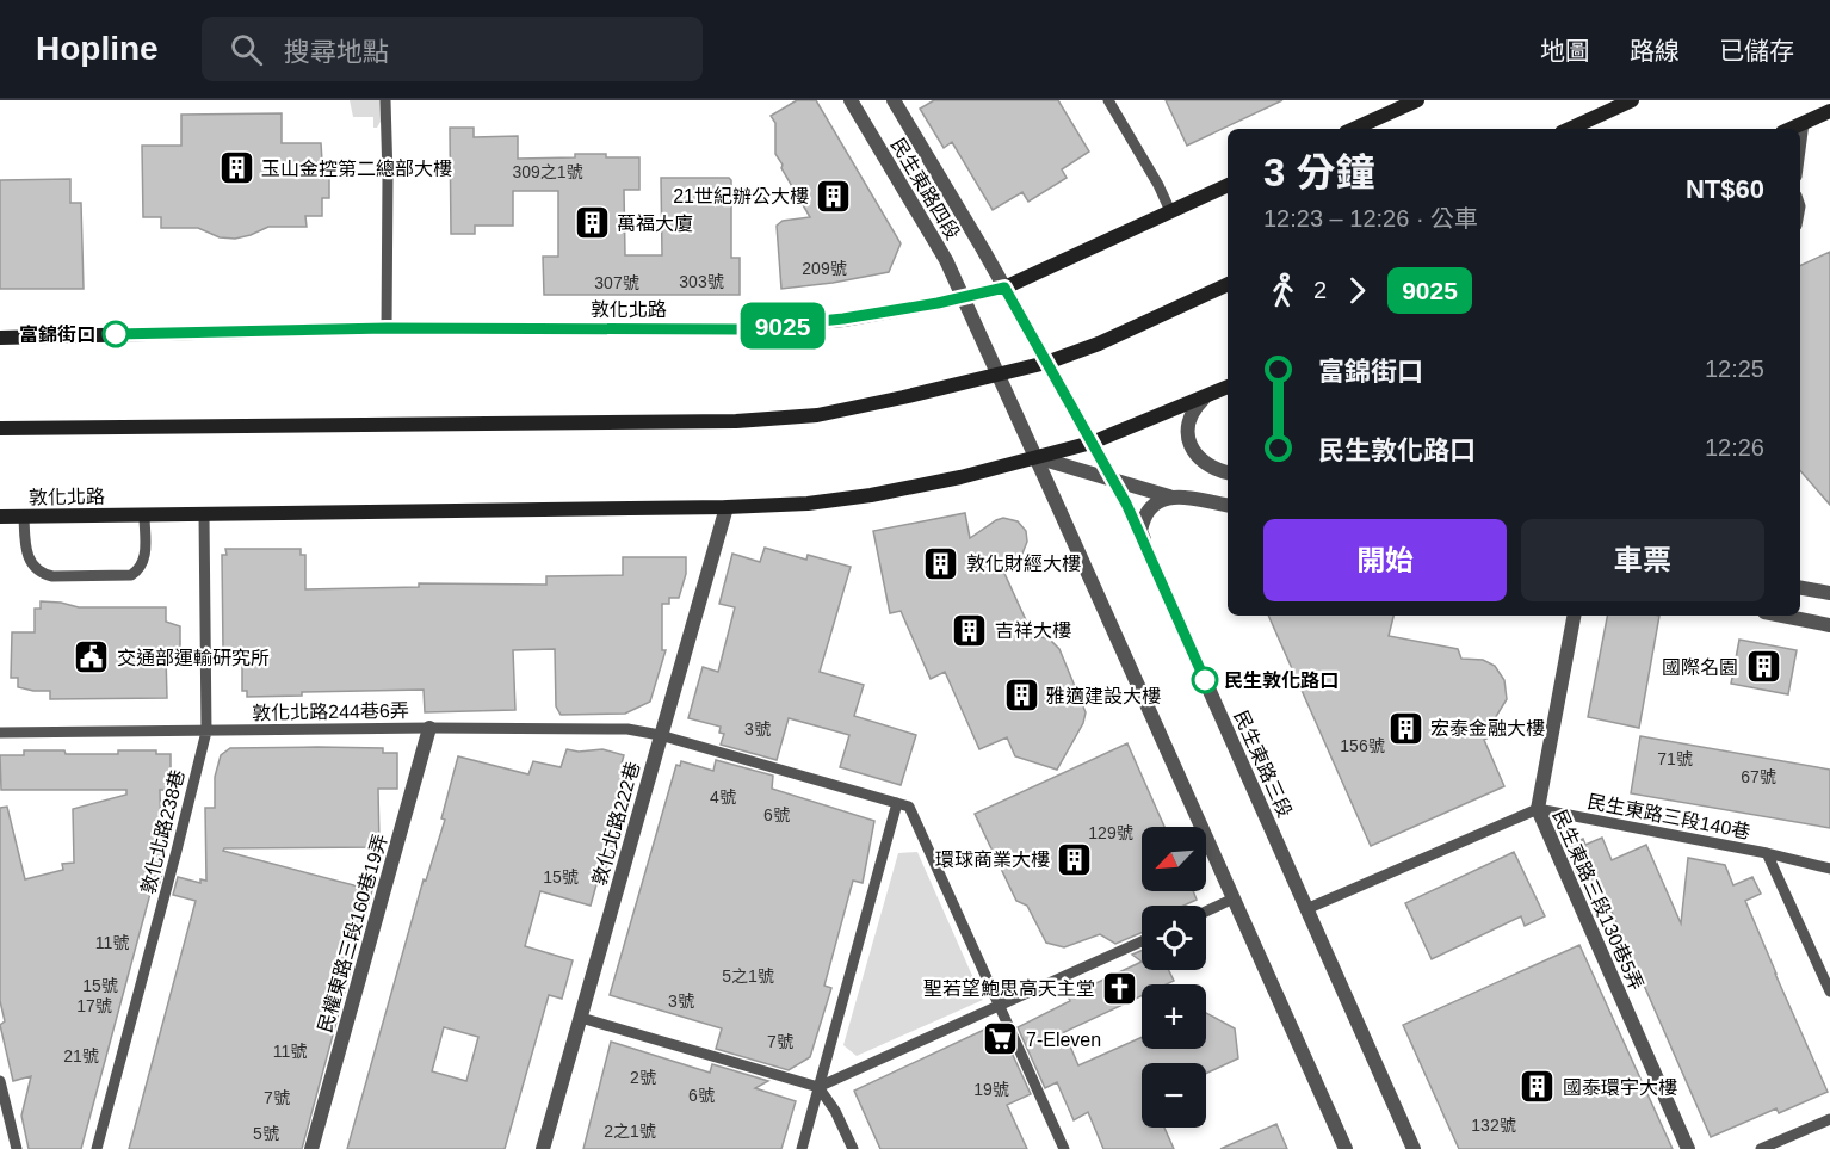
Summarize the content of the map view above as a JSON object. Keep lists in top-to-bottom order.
{
  "streets": {
    "main road": ["敦化北路"],
    "street": [
      "民生東路四段",
      "民生東路三段",
      "敦化北路222巷",
      "民生東路三段130巷5弄",
      "民權東路三段160巷19弄"
    ],
    "lane": ["敦化北路244巷6弄", "民生東路三段140巷", "敦化北路238巷"]
  },
  "crossings": [
    ["民生東路四段", "敦化北路"],
    ["民生東路四段", "民生東路三段"],
    ["敦化北路", "民生東路三段"],
    ["敦化北路", "敦化北路222巷"],
    ["敦化北路", "敦化北路238巷"],
    ["敦化北路244巷6弄", "敦化北路222巷"],
    ["敦化北路244巷6弄", "敦化北路238巷"],
    ["敦化北路244巷6弄", "民權東路三段160巷19弄"],
    ["民生東路三段140巷", "民生東路三段130巷5弄"]
  ],
  "places": {
    "building": [
      "玉山金控第二總部大樓",
      "21世紀辦公大樓",
      "萬福大廈",
      "敦化財經大樓",
      "吉祥大樓",
      "國際名園",
      "雅適建設大樓",
      "宏泰金融大樓",
      "環球商業大樓",
      "國泰環宇大樓"
    ],
    "other": ["富錦街口", "民生敦化路口"],
    "public building": ["交通部運輸研究所"],
    "church": ["聖若望鮑思高天主堂"],
    "supermarket": ["7-Eleven"]
  },
  "lines": ["bus line 9025"],
  "house_numbers": [
    "309之1號",
    "209號",
    "303號",
    "307號",
    "3號",
    "156號",
    "71號",
    "67號",
    "4號",
    "6號",
    "129號",
    "15號",
    "11號",
    "5之1號",
    "15號",
    "3號",
    "17號",
    "7號",
    "11號",
    "21號",
    "2號",
    "19號",
    "6號",
    "7號",
    "132號",
    "2之1號",
    "5號"
  ],
  "north": "bottom left",
  "page": {
    "header": "Hopline",
    "search": "搜尋地點",
    "nav": ["地圖", "路線", "已儲存"],
    "on_map": "9025",
    "heading": ["3 分鐘", "12:23 – 12:26 · 公車", "NT$60"],
    "legs": ["2", "9025"],
    "list": [
      {
        "name": "富錦街口",
        "value": "12:25"
      },
      {
        "name": "民生敦化路口",
        "value": "12:26"
      }
    ],
    "buttons": ["開始", "車票"],
    "map_buttons": ["+", "−"]
  }
}
